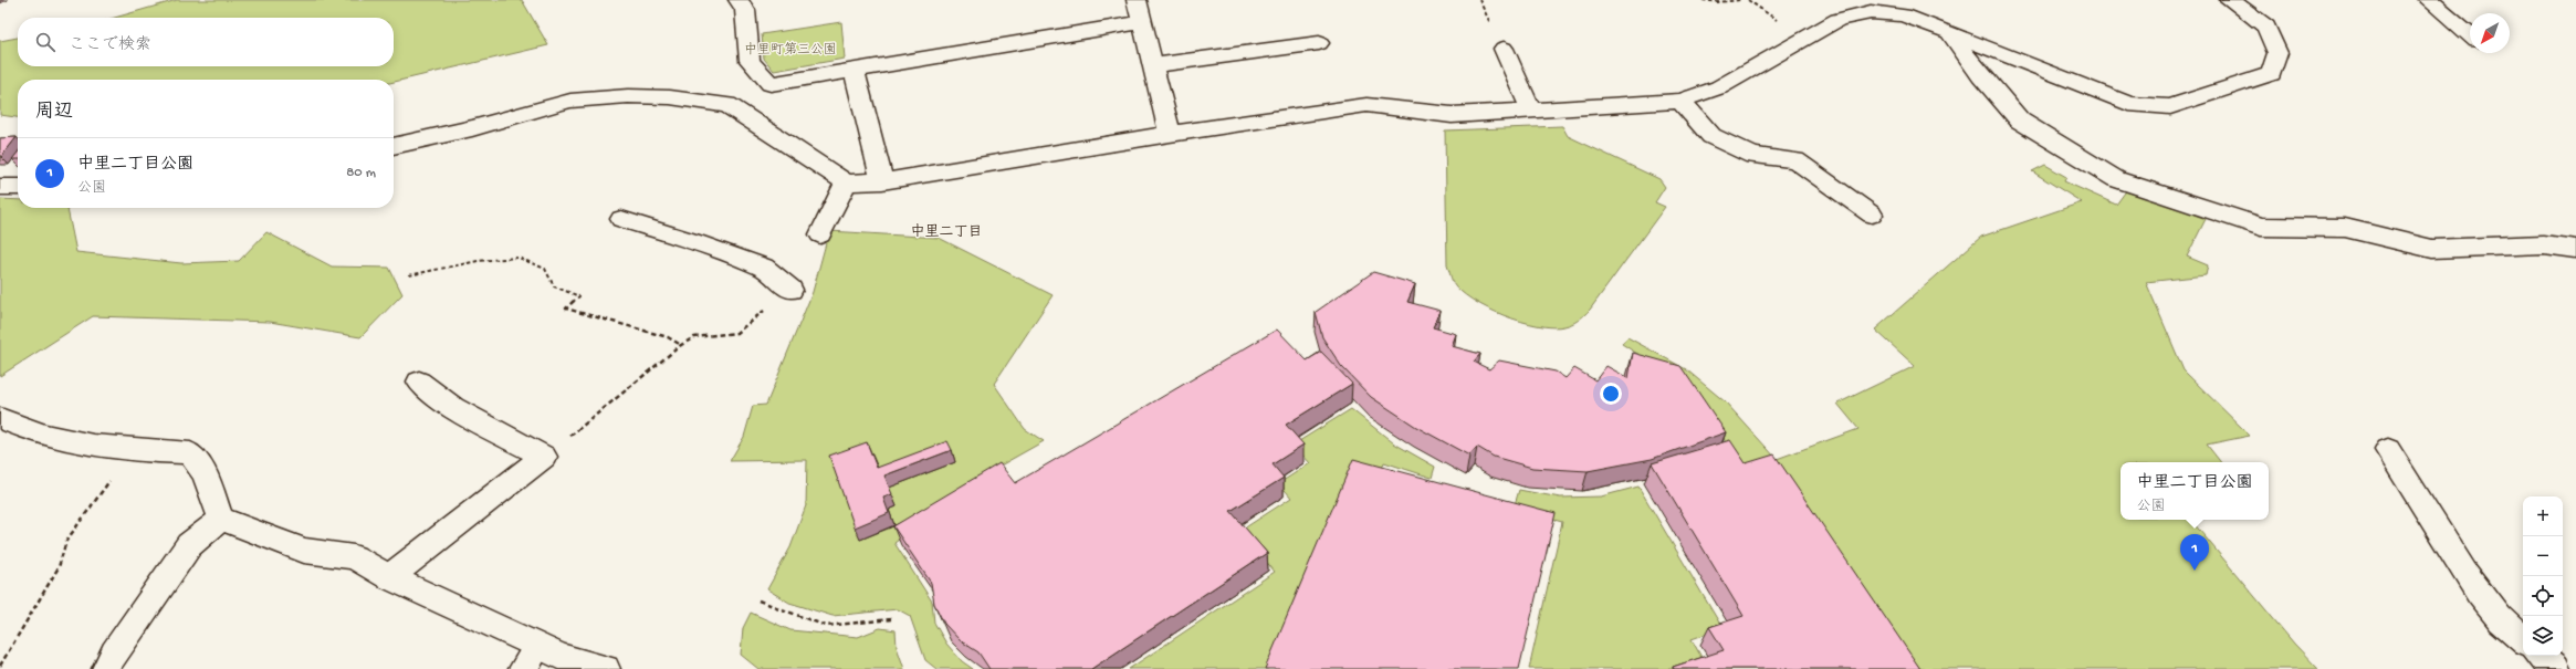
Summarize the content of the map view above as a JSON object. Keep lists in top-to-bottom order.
{
  "districts": ["中里二丁目"],
  "parks": ["中里町第三公園"],
  "north": "bottom left",
  "page": {
    "search": "ここで検索",
    "heading": "周辺",
    "list": [
      {
        "mark": "1",
        "name": "中里二丁目公園",
        "note": "公園",
        "value": "80 m"
      }
    ],
    "popup": ["中里二丁目公園", "公園"],
    "map_buttons": ["+", "−"],
    "pins": "1"
  }
}
